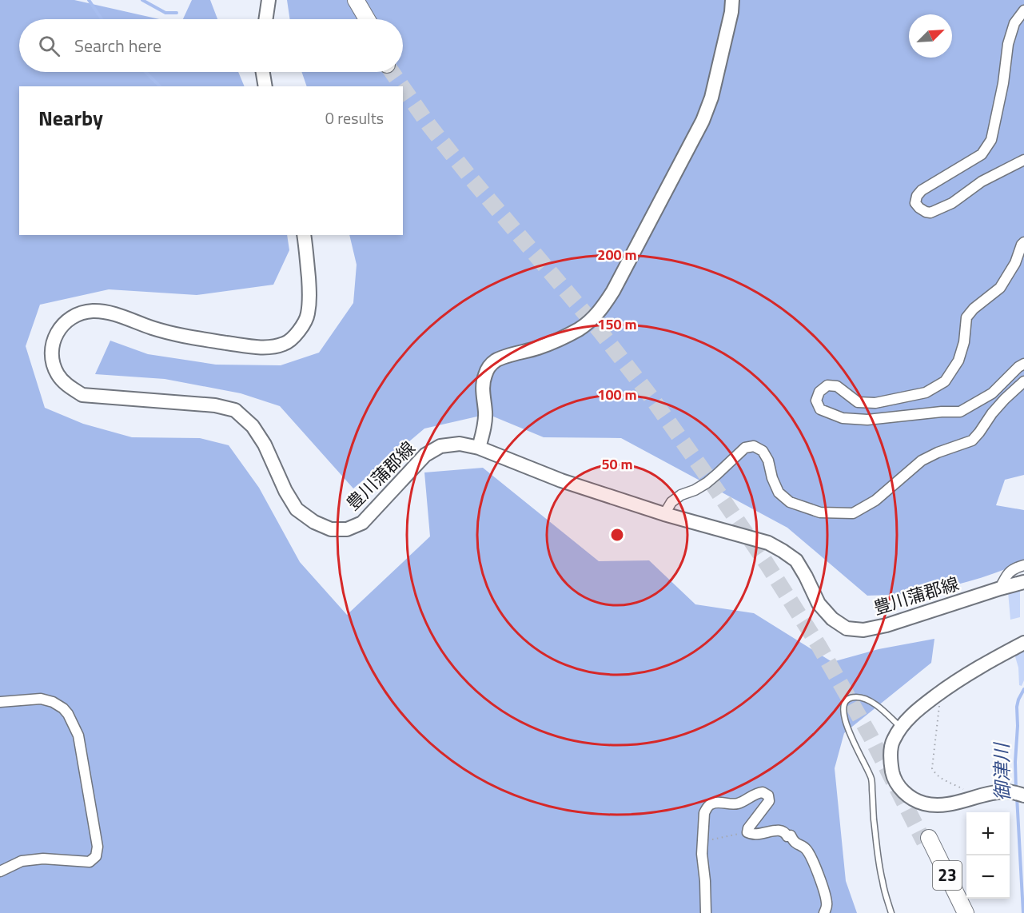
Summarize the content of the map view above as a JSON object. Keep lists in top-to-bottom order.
{
  "streets": {
    "highway": ["23"],
    "main road": ["豊川蒲郡線"]
  },
  "water": ["御津川"],
  "north": "top right",
  "page": {
    "search": "Search here",
    "heading": ["Nearby", "0 results"],
    "map_buttons": ["+", "−"]
  },
  "rings": [
    "200 m",
    "150 m",
    "100 m",
    "50 m"
  ]
}
